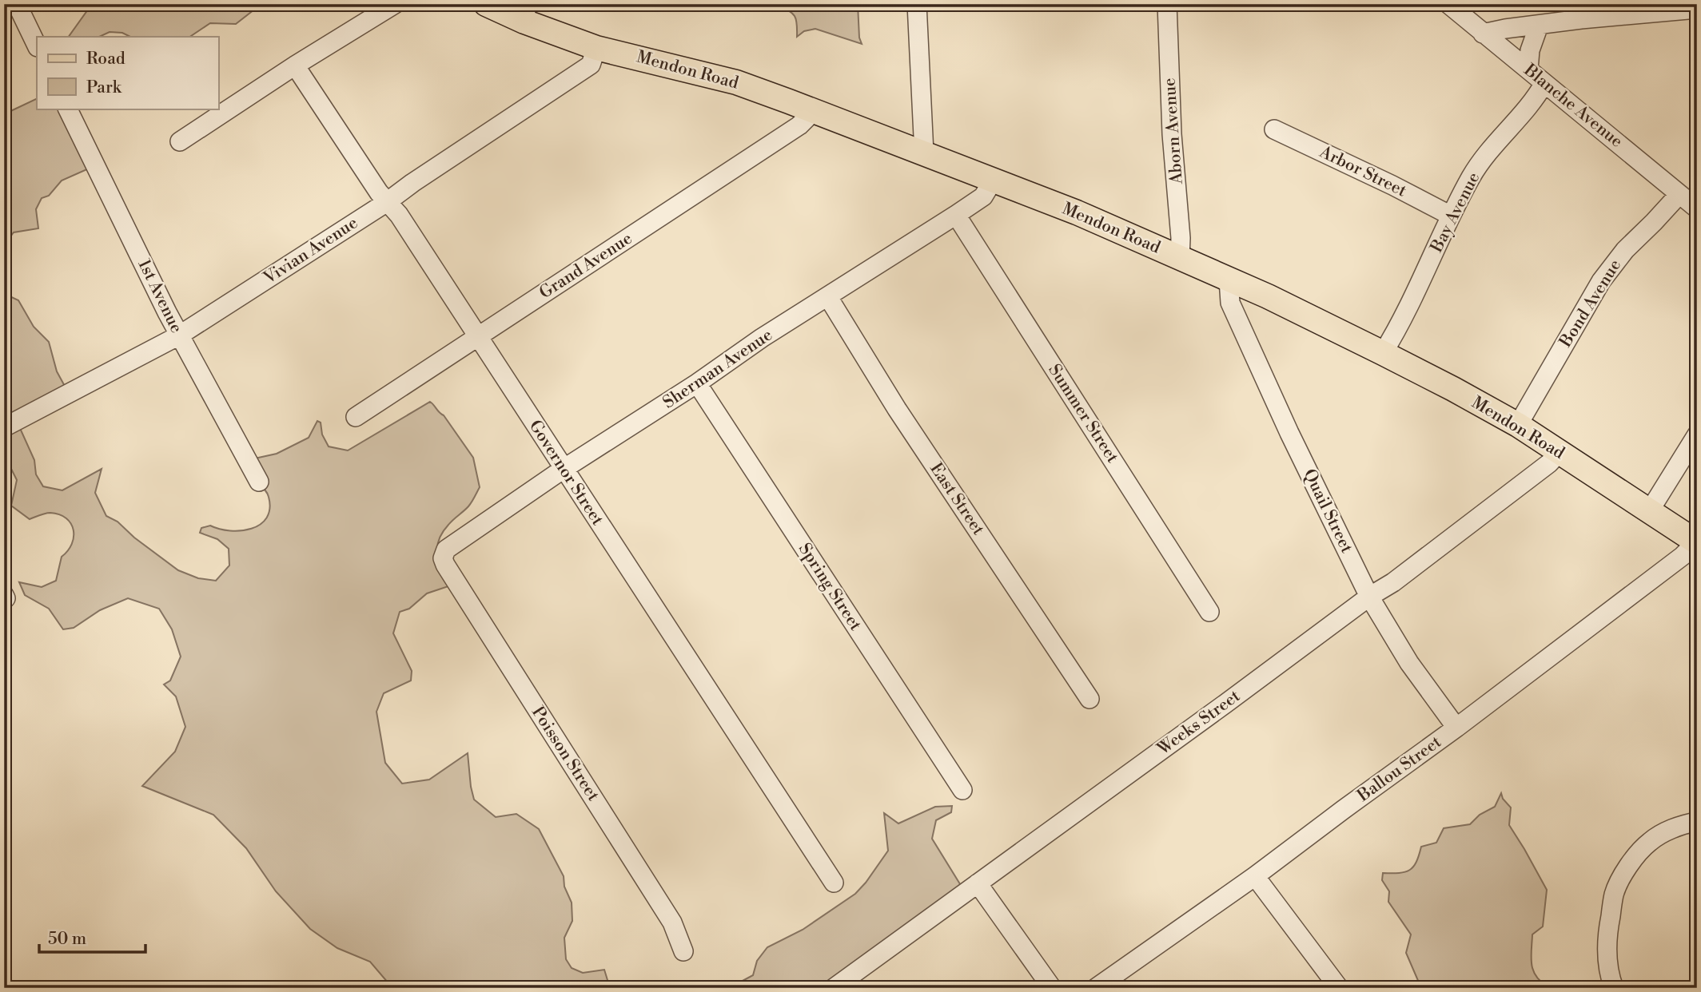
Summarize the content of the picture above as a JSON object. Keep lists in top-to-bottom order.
{
  "streets": {
    "main road": ["Mendon Road"],
    "street": [
      "Blanche Avenue",
      "Aborn Avenue",
      "Arbor Street",
      "Bay Avenue",
      "Vivian Avenue",
      "Grand Avenue",
      "1st Avenue",
      "Bond Avenue",
      "Sherman Avenue",
      "Summer Street",
      "Governor Street",
      "East Street",
      "Quail Street",
      "Spring Street",
      "Weeks Street",
      "Poisson Street",
      "Ballou Street"
    ]
  },
  "crossings": [
    ["Mendon Road", "Aborn Avenue"],
    ["Mendon Road", "Bay Avenue"],
    ["Mendon Road", "Vivian Avenue"],
    ["Mendon Road", "Grand Avenue"],
    ["Mendon Road", "Bond Avenue"],
    ["Mendon Road", "Sherman Avenue"],
    ["Mendon Road", "Quail Street"],
    ["Mendon Road", "Weeks Street"],
    ["Mendon Road", "Ballou Street"],
    ["Blanche Avenue", "Bay Avenue"],
    ["Blanche Avenue", "Bond Avenue"],
    ["Arbor Street", "Bay Avenue"],
    ["Vivian Avenue", "1st Avenue"],
    ["Vivian Avenue", "Governor Street"],
    ["Grand Avenue", "Governor Street"],
    ["Sherman Avenue", "Summer Street"],
    ["Sherman Avenue", "Governor Street"],
    ["Sherman Avenue", "East Street"],
    ["Sherman Avenue", "Spring Street"],
    ["Sherman Avenue", "Poisson Street"],
    ["Quail Street", "Weeks Street"],
    ["Quail Street", "Ballou Street"]
  ],
  "legend": ["Road", "Park"],
  "scale_bar": "50 m"
}
